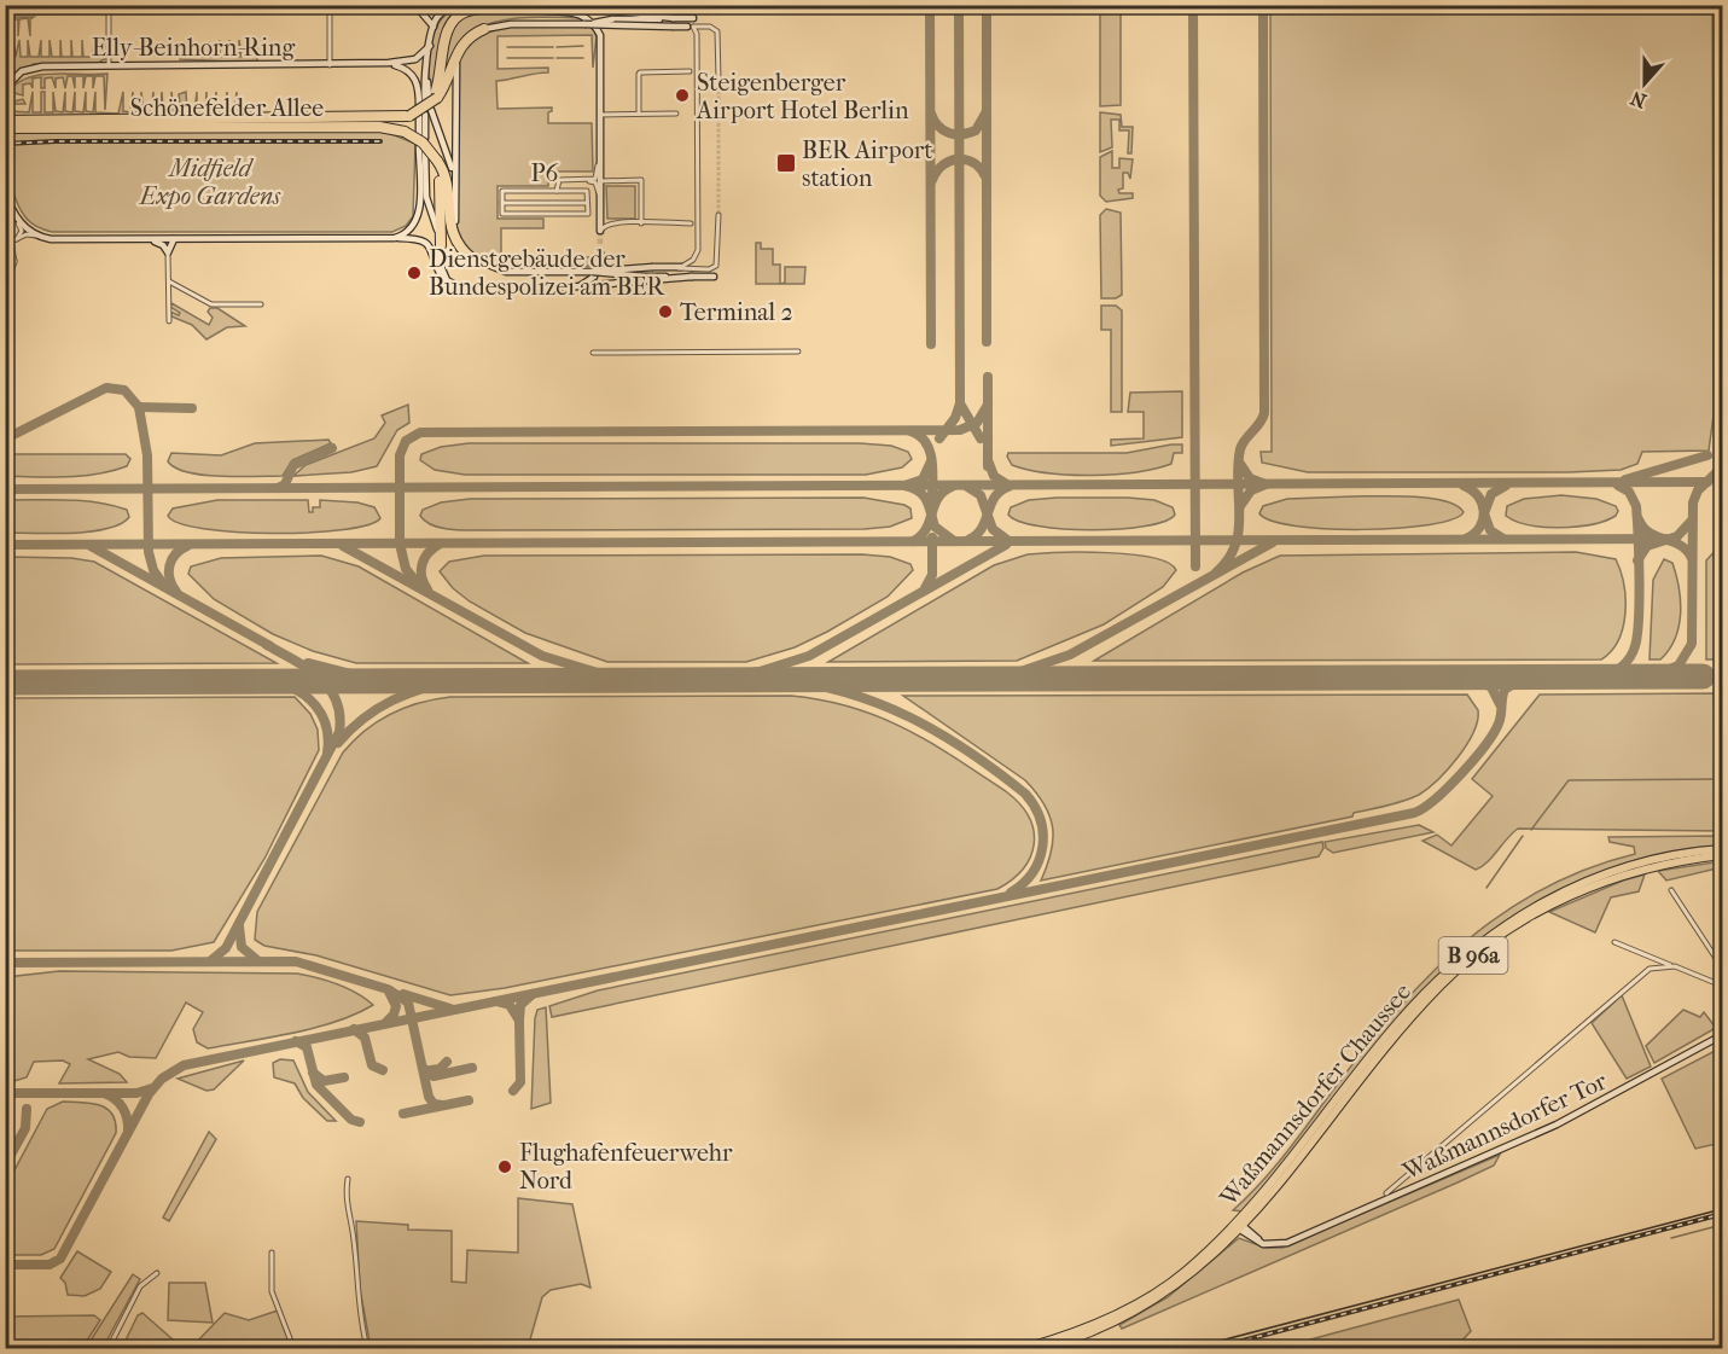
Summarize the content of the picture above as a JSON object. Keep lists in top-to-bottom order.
{
  "streets": {
    "highway": ["Schönefelder Allee"],
    "main road": ["B 96a", "Waßmannsdorfer Chaussee"],
    "street": ["Elly-Beinhorn-Ring", "P6", "Waßmannsdorfer Tor"]
  },
  "crossings": [
    ["Waßmannsdorfer Chaussee", "Waßmannsdorfer Tor"]
  ],
  "parks": ["Midfield Expo Gardens"],
  "places": {
    "other": [
      "Steigenberger Airport Hotel Berlin",
      "Dienstgebäude der Bundespolizei am BER",
      "Terminal 2",
      "Flughafenfeuerwehr Nord"
    ],
    "transit": ["BER Airport station"]
  },
  "north": "bottom"
}
